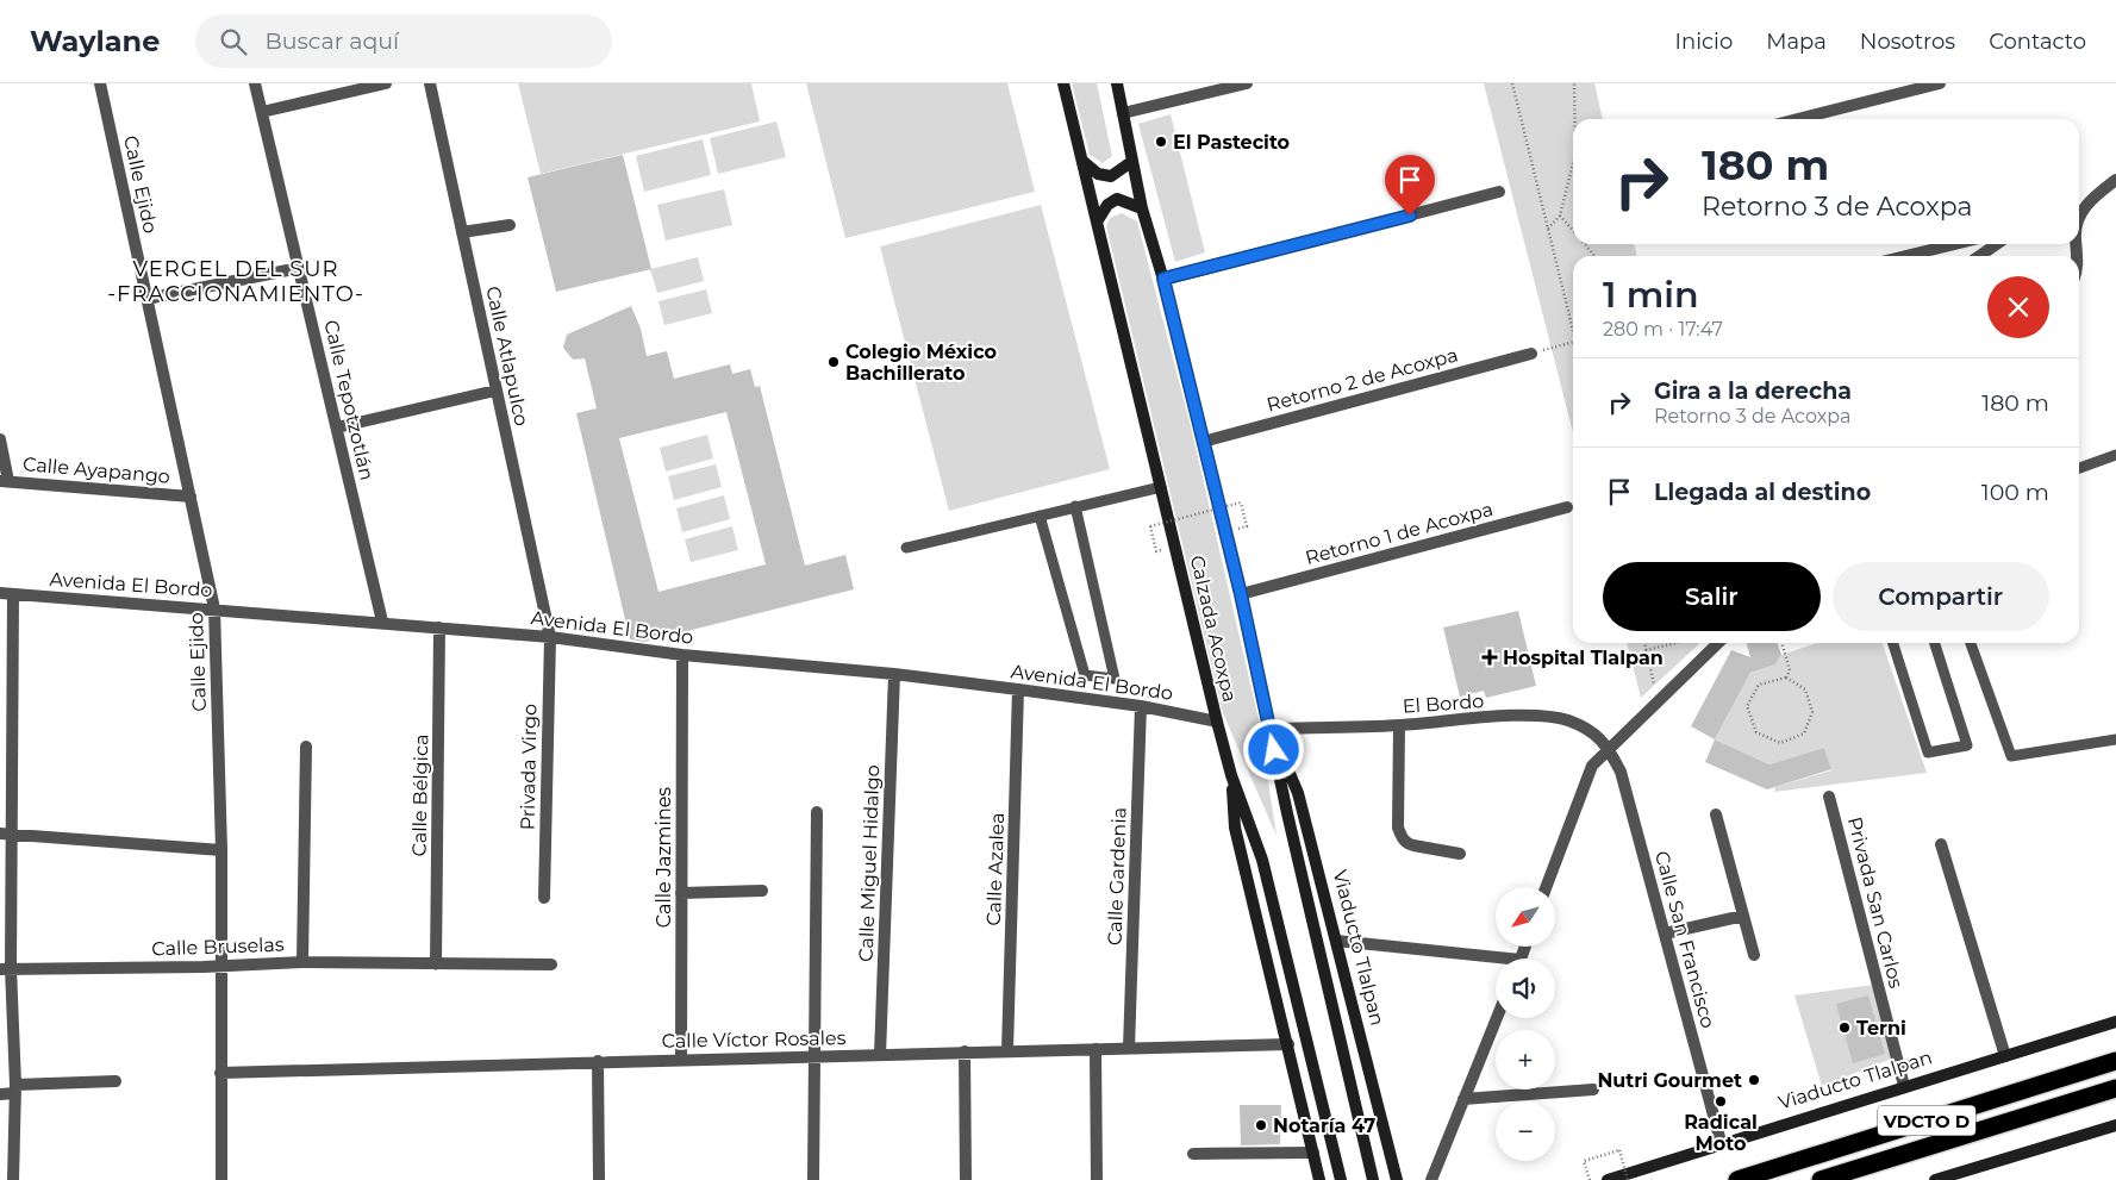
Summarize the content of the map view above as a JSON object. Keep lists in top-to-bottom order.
{
  "streets": {
    "highway": ["VDCTO D"],
    "main road": ["Calzada Acoxpa", "Viaducto Tlalpan"],
    "street": [
      "Calle Ejido",
      "Calle Atlapulco",
      "Retorno 2 de Acoxpa",
      "Calle Tepotzotlán",
      "Calle Ayapango",
      "Retorno 1 de Acoxpa",
      "Avenida El Bordo",
      "El Bordo",
      "Privada Virgo",
      "Calle Bélgica",
      "Calle Jazmines",
      "Calle Miguel Hidalgo",
      "Calle Azalea",
      "Calle Gardenia",
      "Privada San Carlos",
      "Calle San Francisco",
      "Calle Bruselas",
      "Calle Víctor Rosales"
    ]
  },
  "crossings": [
    ["Calle Ejido", "Calle Ayapango"],
    ["Calle Ejido", "Avenida El Bordo"],
    ["Calle Ejido", "Calle Bruselas"],
    ["Calle Ejido", "Calle Víctor Rosales"],
    ["Calle Atlapulco", "Avenida El Bordo"],
    ["Calle Atlapulco", "Privada Virgo"],
    ["Retorno 2 de Acoxpa", "Calzada Acoxpa"],
    ["Calle Tepotzotlán", "Avenida El Bordo"],
    ["Retorno 1 de Acoxpa", "Calzada Acoxpa"],
    ["Avenida El Bordo", "Calzada Acoxpa"],
    ["Avenida El Bordo", "Privada Virgo"],
    ["Avenida El Bordo", "Calle Bélgica"],
    ["Avenida El Bordo", "Calle Jazmines"],
    ["Avenida El Bordo", "Calle Miguel Hidalgo"],
    ["Avenida El Bordo", "Calle Azalea"],
    ["Avenida El Bordo", "Calle Gardenia"],
    ["Calzada Acoxpa", "El Bordo"],
    ["Calzada Acoxpa", "Viaducto Tlalpan"],
    ["El Bordo", "Calle San Francisco"],
    ["El Bordo", "Viaducto Tlalpan"],
    ["Calle Bélgica", "Calle Bruselas"],
    ["Calle Jazmines", "Calle Víctor Rosales"],
    ["Calle Miguel Hidalgo", "Calle Víctor Rosales"],
    ["Calle Azalea", "Calle Víctor Rosales"],
    ["Calle Gardenia", "Calle Víctor Rosales"],
    ["Privada San Carlos", "Viaducto Tlalpan"],
    ["Calle San Francisco", "Viaducto Tlalpan"]
  ],
  "districts": ["VERGEL DEL SUR -FRACCIONAMIENTO-"],
  "places": {
    "other": [
      "El Pastecito",
      "Colegio México Bachillerato",
      "Terni",
      "Nutri Gourmet",
      "Radical Moto",
      "Notaría 47"
    ],
    "health": ["Hospital Tlalpan"]
  },
  "north": "bottom left",
  "page": {
    "header": "Waylane",
    "search": "Buscar aquí",
    "nav": [
      "Inicio",
      "Mapa",
      "Nosotros",
      "Contacto"
    ],
    "turn": ["180 m", "Retorno 3 de Acoxpa"],
    "heading": ["1 min", "280 m · 17:47"],
    "list": [
      {
        "name": "Gira a la derecha",
        "note": "Retorno 3 de Acoxpa",
        "value": "180 m"
      },
      {
        "name": "Llegada al destino",
        "value": "100 m"
      }
    ],
    "buttons": ["Salir", "Compartir"],
    "map_buttons": ["+", "−"]
  }
}
